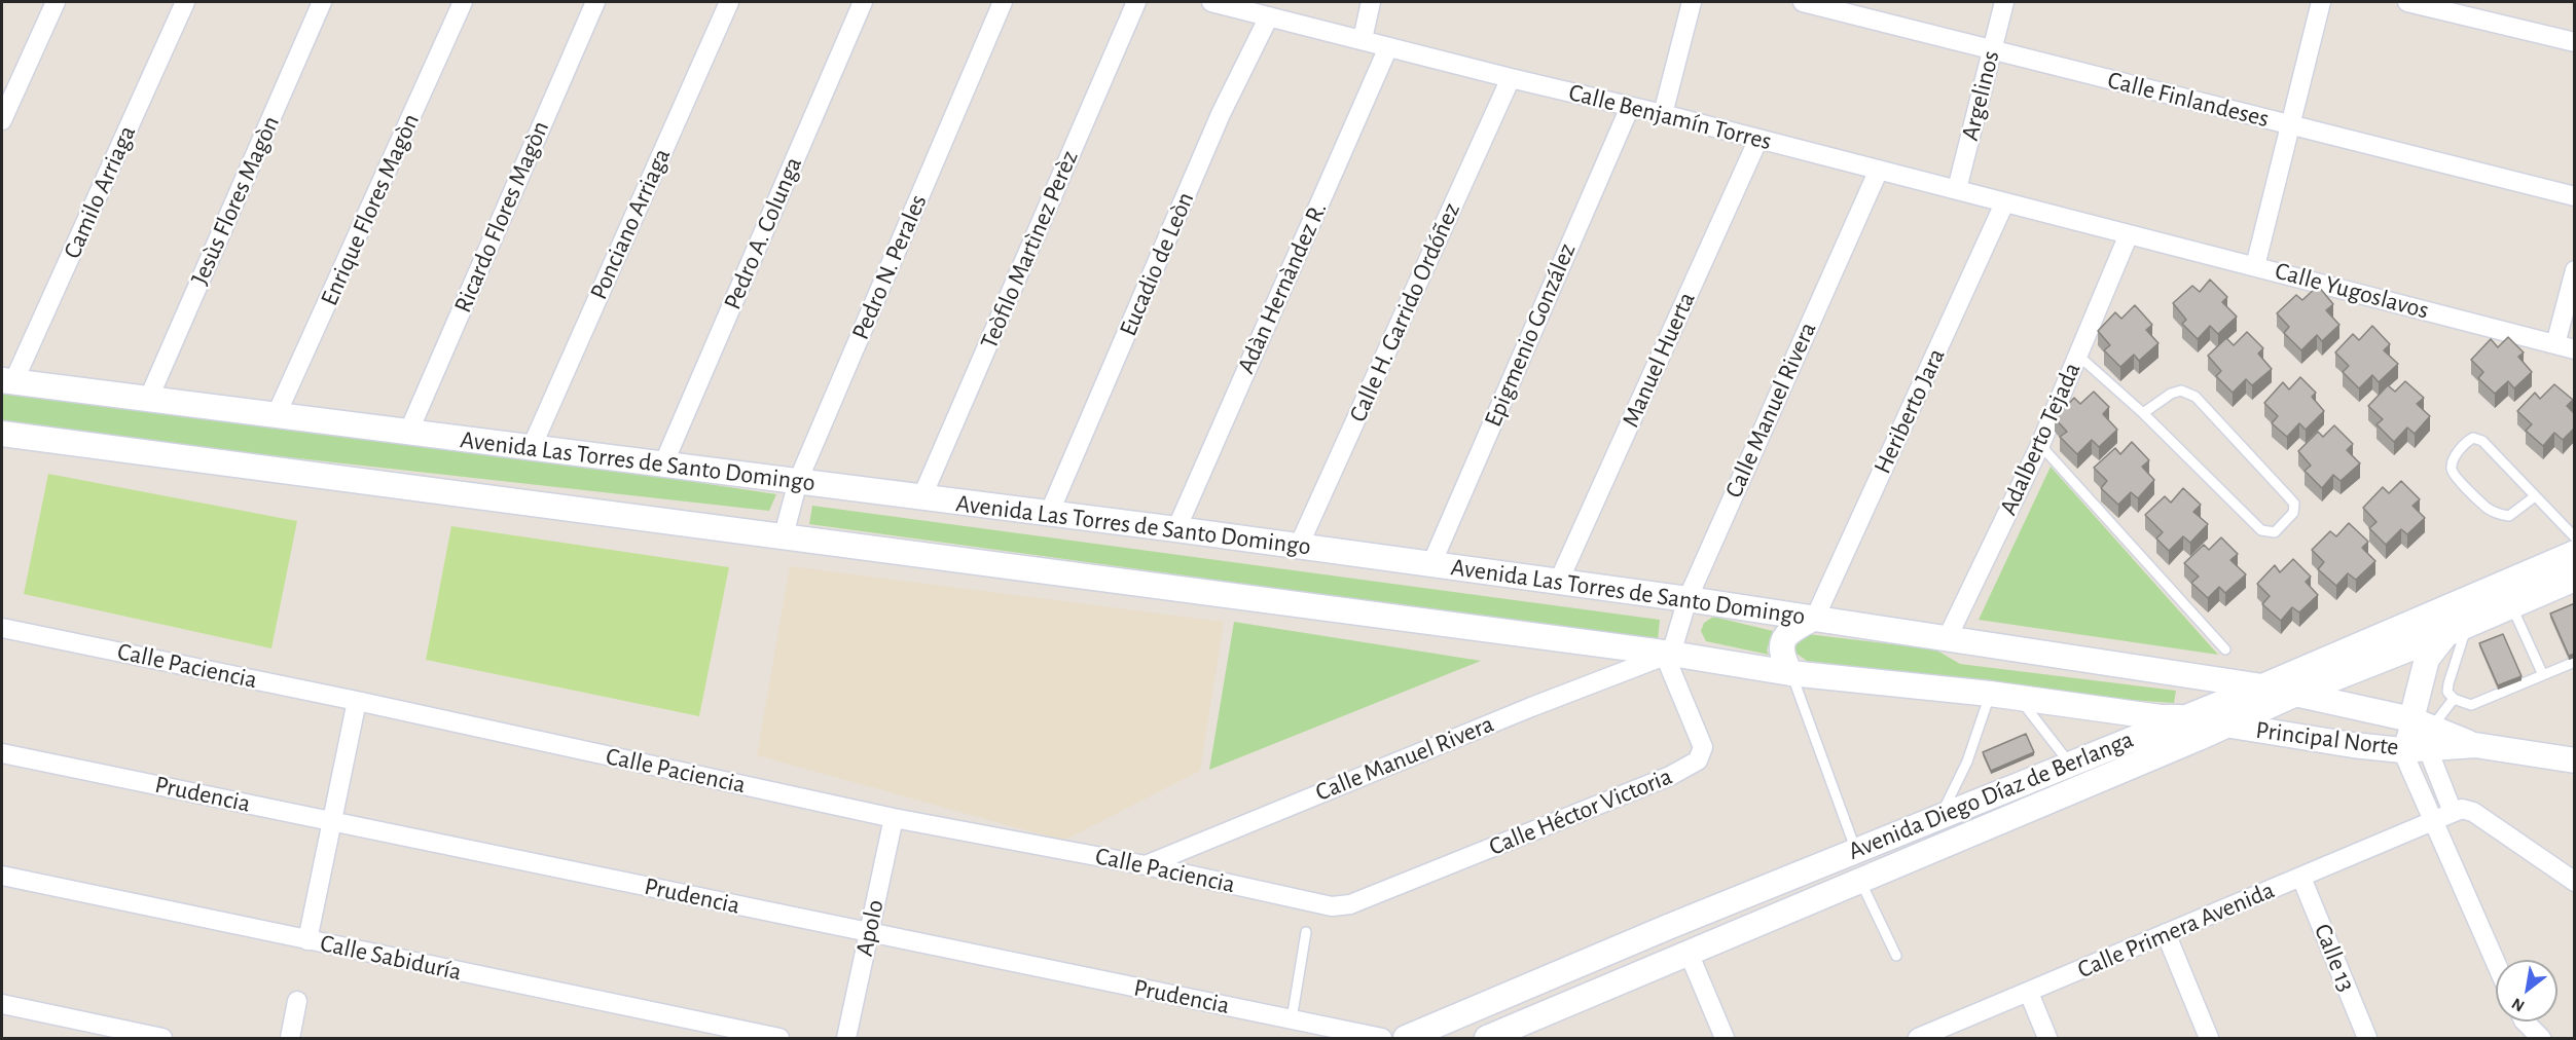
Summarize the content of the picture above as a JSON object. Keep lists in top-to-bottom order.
{
  "streets": {
    "street": [
      "Argelinos",
      "Calle Finlandeses",
      "Calle Benjamín Torres",
      "Camilo Arriaga",
      "Jesùs Flores Magòn",
      "Enrique Flores Magòn",
      "Ricardo Flores Magòn",
      "Ponciano Arriaga",
      "Pedro A. Colunga",
      "Teòfilo Martìnez Perèz",
      "Eucadio de Leòn",
      "Pedro N. Perales",
      "Adàn Hernàndez R.",
      "Calle Yugoslavos",
      "Calle H. Garrido Ordóñez",
      "Epigmenio González",
      "Manuel Huerta",
      "Calle Manuel Rivera",
      "Heriberto Jara",
      "Adalberto Tejada",
      "Avenida Las Torres de Santo Domingo",
      "Calle Paciencia",
      "Principal Norte",
      "Prudencia",
      "Avenida Diego Díaz de Berlanga",
      "Calle Héctor Victoria",
      "Apolo",
      "Calle Primera Avenida",
      "Calle Sabiduría",
      "Calle 13"
    ]
  },
  "crossings": [
    ["Argelinos", "Calle Finlandeses"],
    ["Argelinos", "Calle Benjamín Torres"],
    ["Calle Benjamín Torres", "Eucadio de Leòn"],
    ["Calle Benjamín Torres", "Adàn Hernàndez R."],
    ["Calle Benjamín Torres", "Calle Yugoslavos"],
    ["Calle Benjamín Torres", "Calle H. Garrido Ordóñez"],
    ["Calle Benjamín Torres", "Epigmenio González"],
    ["Calle Benjamín Torres", "Manuel Huerta"],
    ["Calle Benjamín Torres", "Calle Manuel Rivera"],
    ["Calle Benjamín Torres", "Heriberto Jara"],
    ["Calle Benjamín Torres", "Adalberto Tejada"],
    ["Camilo Arriaga", "Avenida Las Torres de Santo Domingo"],
    ["Jesùs Flores Magòn", "Avenida Las Torres de Santo Domingo"],
    ["Enrique Flores Magòn", "Avenida Las Torres de Santo Domingo"],
    ["Ricardo Flores Magòn", "Avenida Las Torres de Santo Domingo"],
    ["Ponciano Arriaga", "Avenida Las Torres de Santo Domingo"],
    ["Pedro A. Colunga", "Avenida Las Torres de Santo Domingo"],
    ["Teòfilo Martìnez Perèz", "Avenida Las Torres de Santo Domingo"],
    ["Eucadio de Leòn", "Avenida Las Torres de Santo Domingo"],
    ["Pedro N. Perales", "Avenida Las Torres de Santo Domingo"],
    ["Adàn Hernàndez R.", "Avenida Las Torres de Santo Domingo"],
    ["Calle Yugoslavos", "Adalberto Tejada"],
    ["Calle H. Garrido Ordóñez", "Avenida Las Torres de Santo Domingo"],
    ["Epigmenio González", "Avenida Las Torres de Santo Domingo"],
    ["Manuel Huerta", "Avenida Las Torres de Santo Domingo"],
    ["Calle Manuel Rivera", "Avenida Las Torres de Santo Domingo"],
    ["Calle Manuel Rivera", "Calle Paciencia"],
    ["Calle Manuel Rivera", "Calle Héctor Victoria"],
    ["Heriberto Jara", "Avenida Las Torres de Santo Domingo"],
    ["Adalberto Tejada", "Avenida Las Torres de Santo Domingo"],
    ["Avenida Las Torres de Santo Domingo", "Principal Norte"],
    ["Avenida Las Torres de Santo Domingo", "Avenida Diego Díaz de Berlanga"],
    ["Calle Paciencia", "Calle Héctor Victoria"],
    ["Calle Paciencia", "Apolo"],
    ["Principal Norte", "Avenida Diego Díaz de Berlanga"],
    ["Prudencia", "Apolo"],
    ["Calle Primera Avenida", "Calle 13"]
  ],
  "north": "bottom left"
}
